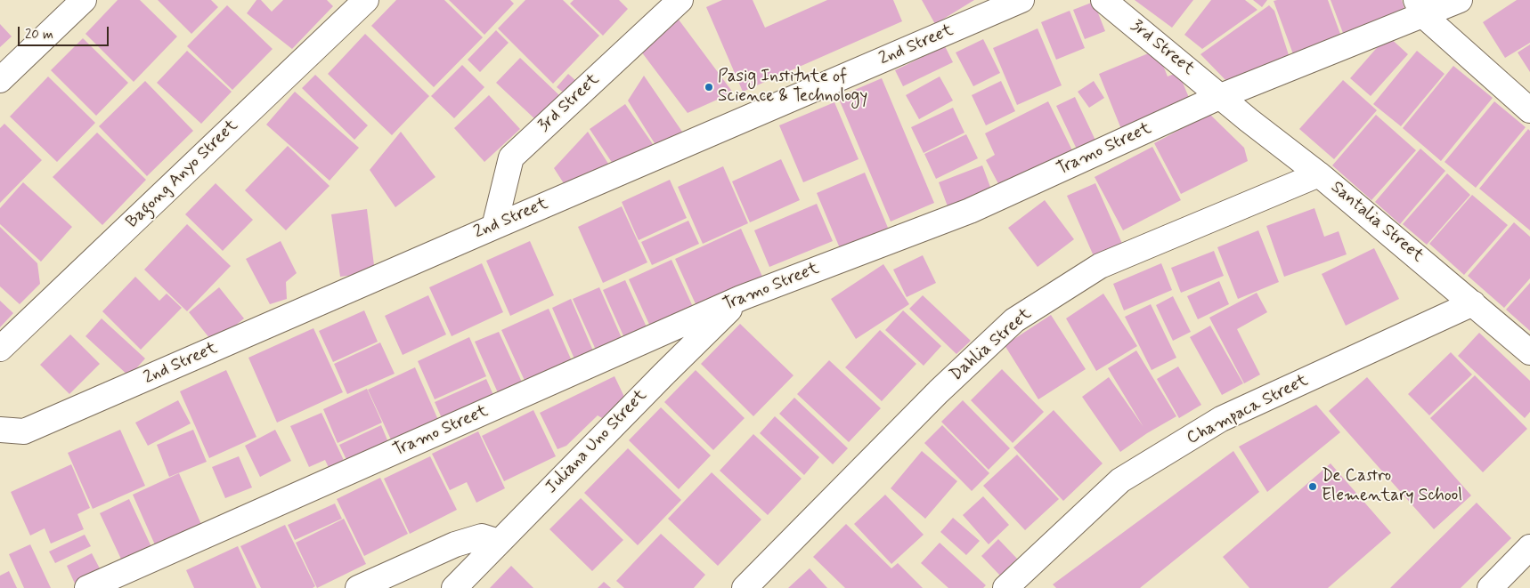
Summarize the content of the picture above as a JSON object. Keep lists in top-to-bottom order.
{
  "streets": {
    "street": [
      "2nd Street",
      "3rd Street",
      "Tramo Street",
      "Bagong Anyo Street",
      "Santalia Street",
      "Dahlia Street",
      "Champaca Street",
      "Juliana Uno Street"
    ]
  },
  "crossings": [
    ["2nd Street", "3rd Street"],
    ["3rd Street", "Tramo Street"],
    ["3rd Street", "Santalia Street"],
    ["Tramo Street", "Santalia Street"],
    ["Tramo Street", "Juliana Uno Street"],
    ["Santalia Street", "Dahlia Street"],
    ["Santalia Street", "Champaca Street"]
  ],
  "places": ["Pasig Institute of Science & Technology", "De Castro Elementary School"],
  "scale_bar": "20 m"
}
